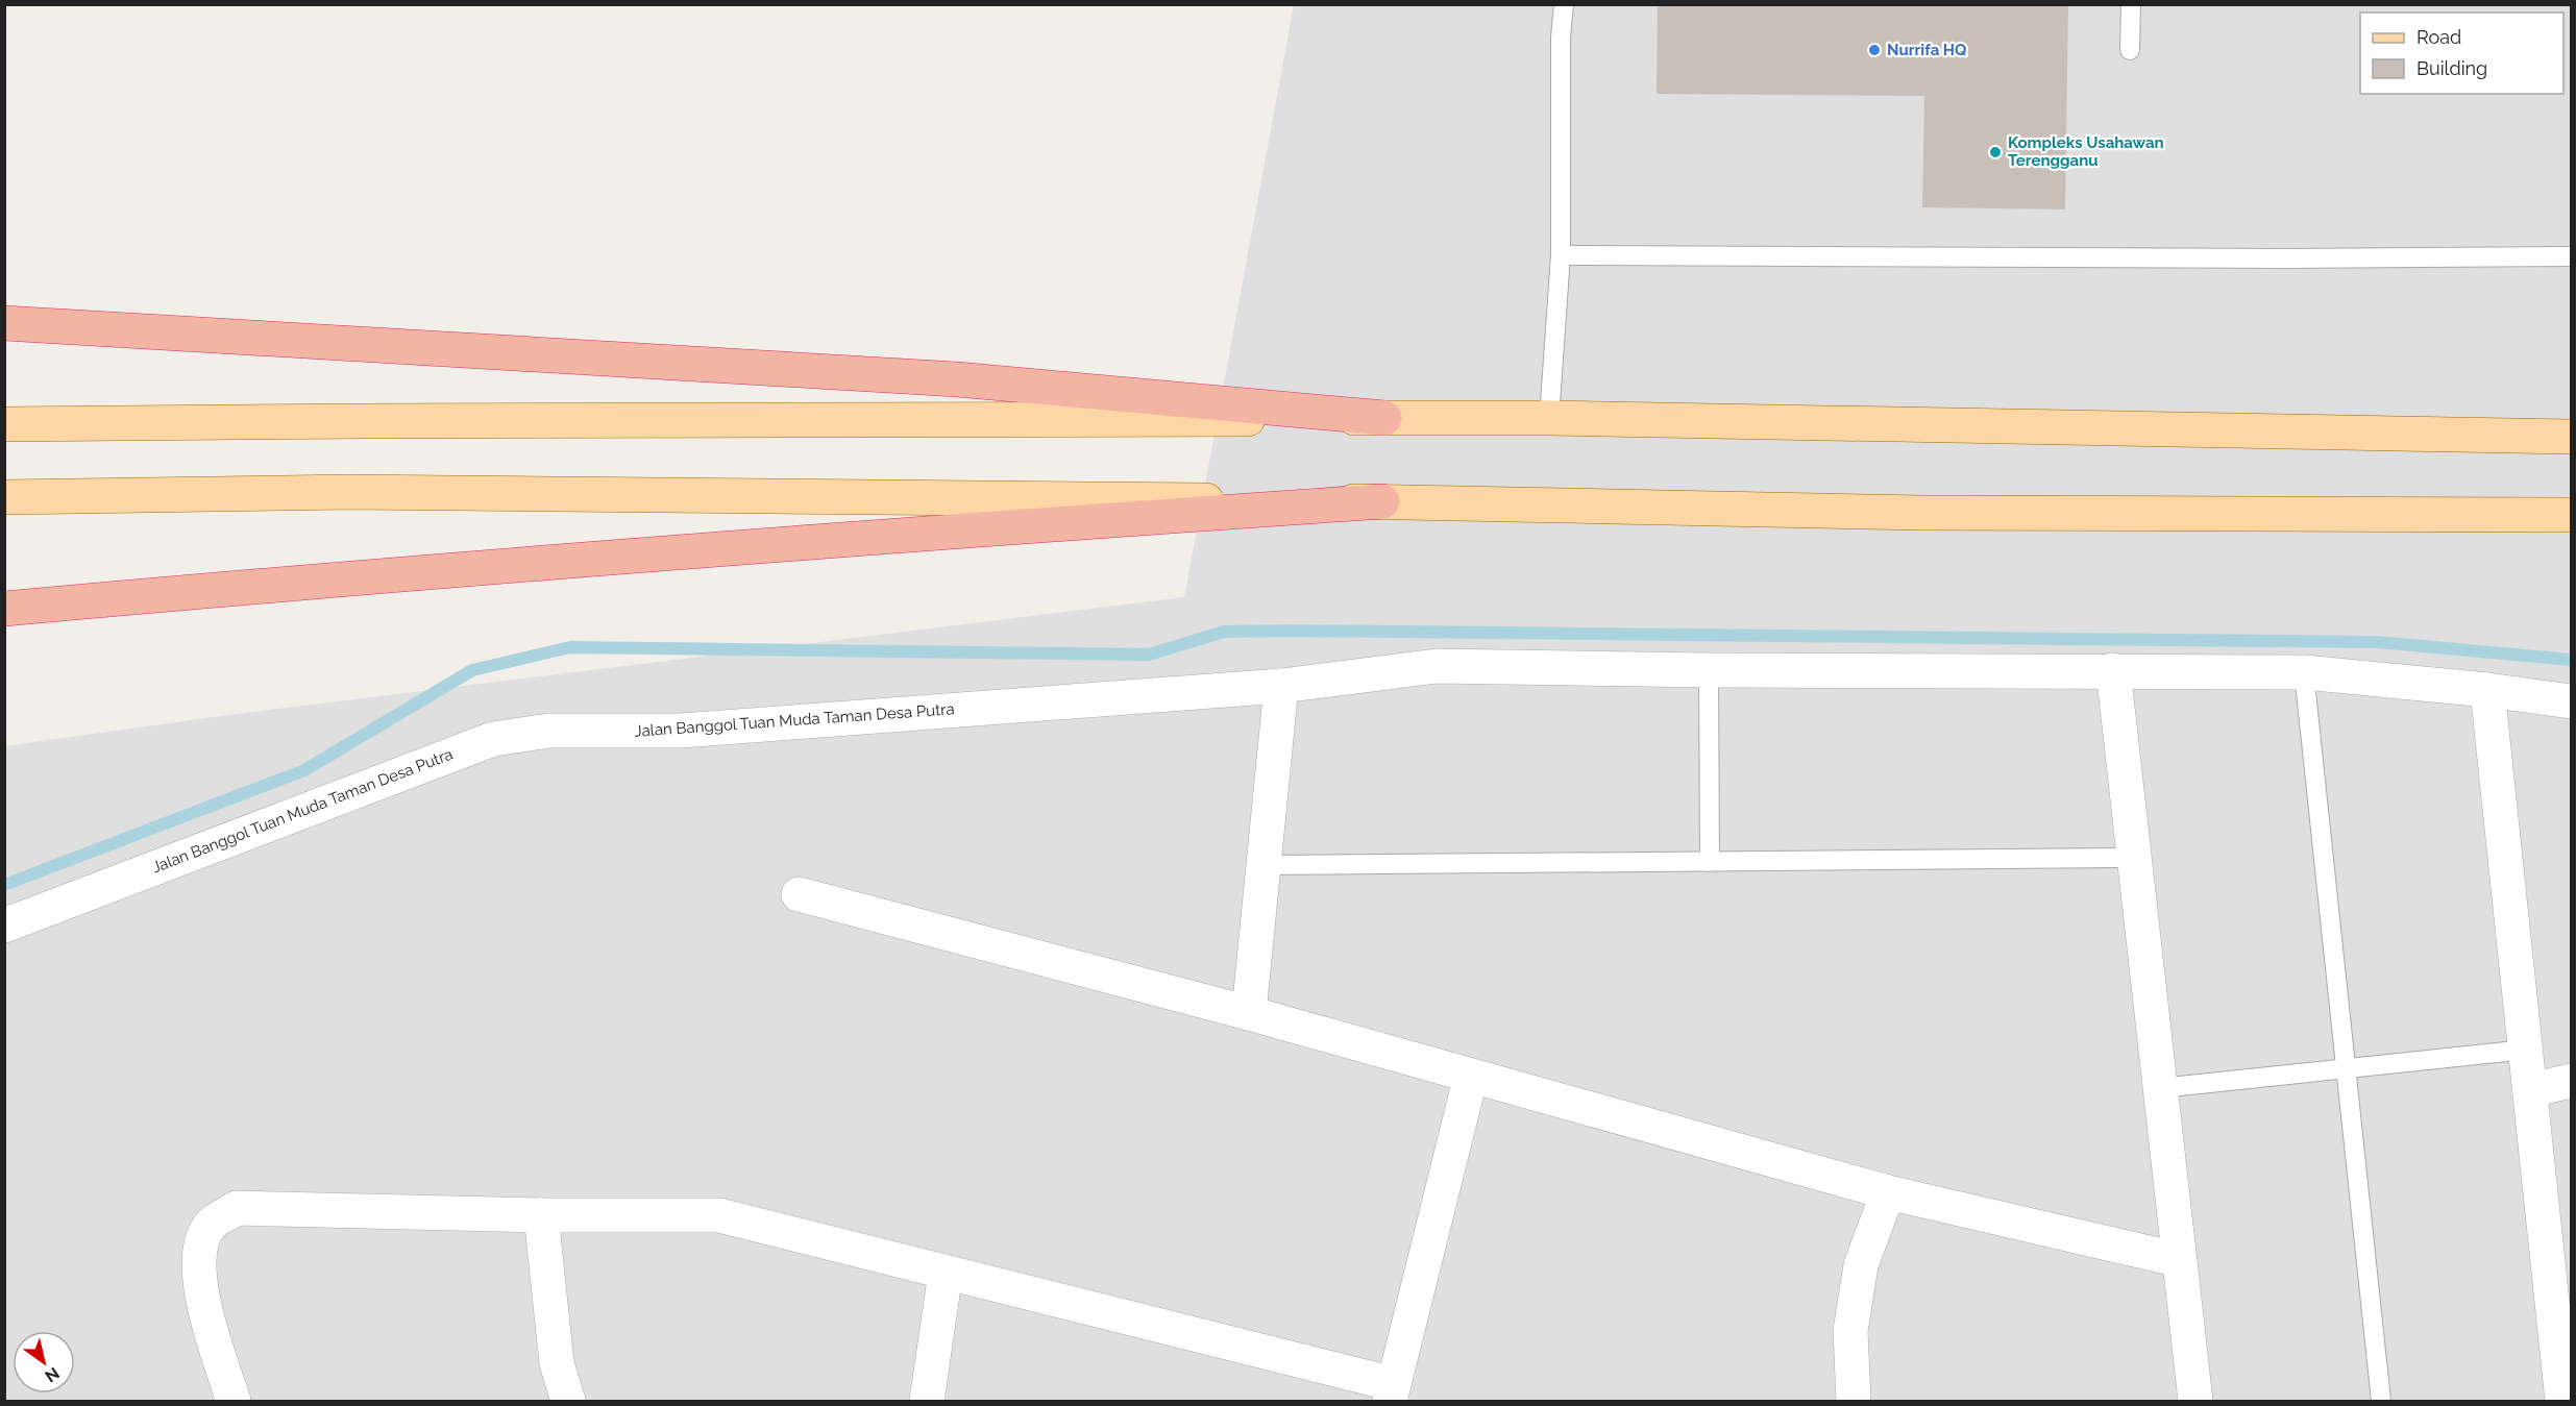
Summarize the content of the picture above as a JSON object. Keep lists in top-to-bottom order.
{
  "streets": {
    "street": ["Jalan Banggol Tuan Muda Taman Desa Putra"]
  },
  "places": ["Nurrifa HQ", "Kompleks Usahawan Terengganu"],
  "legend": ["Road", "Building"],
  "north": "bottom right"
}
